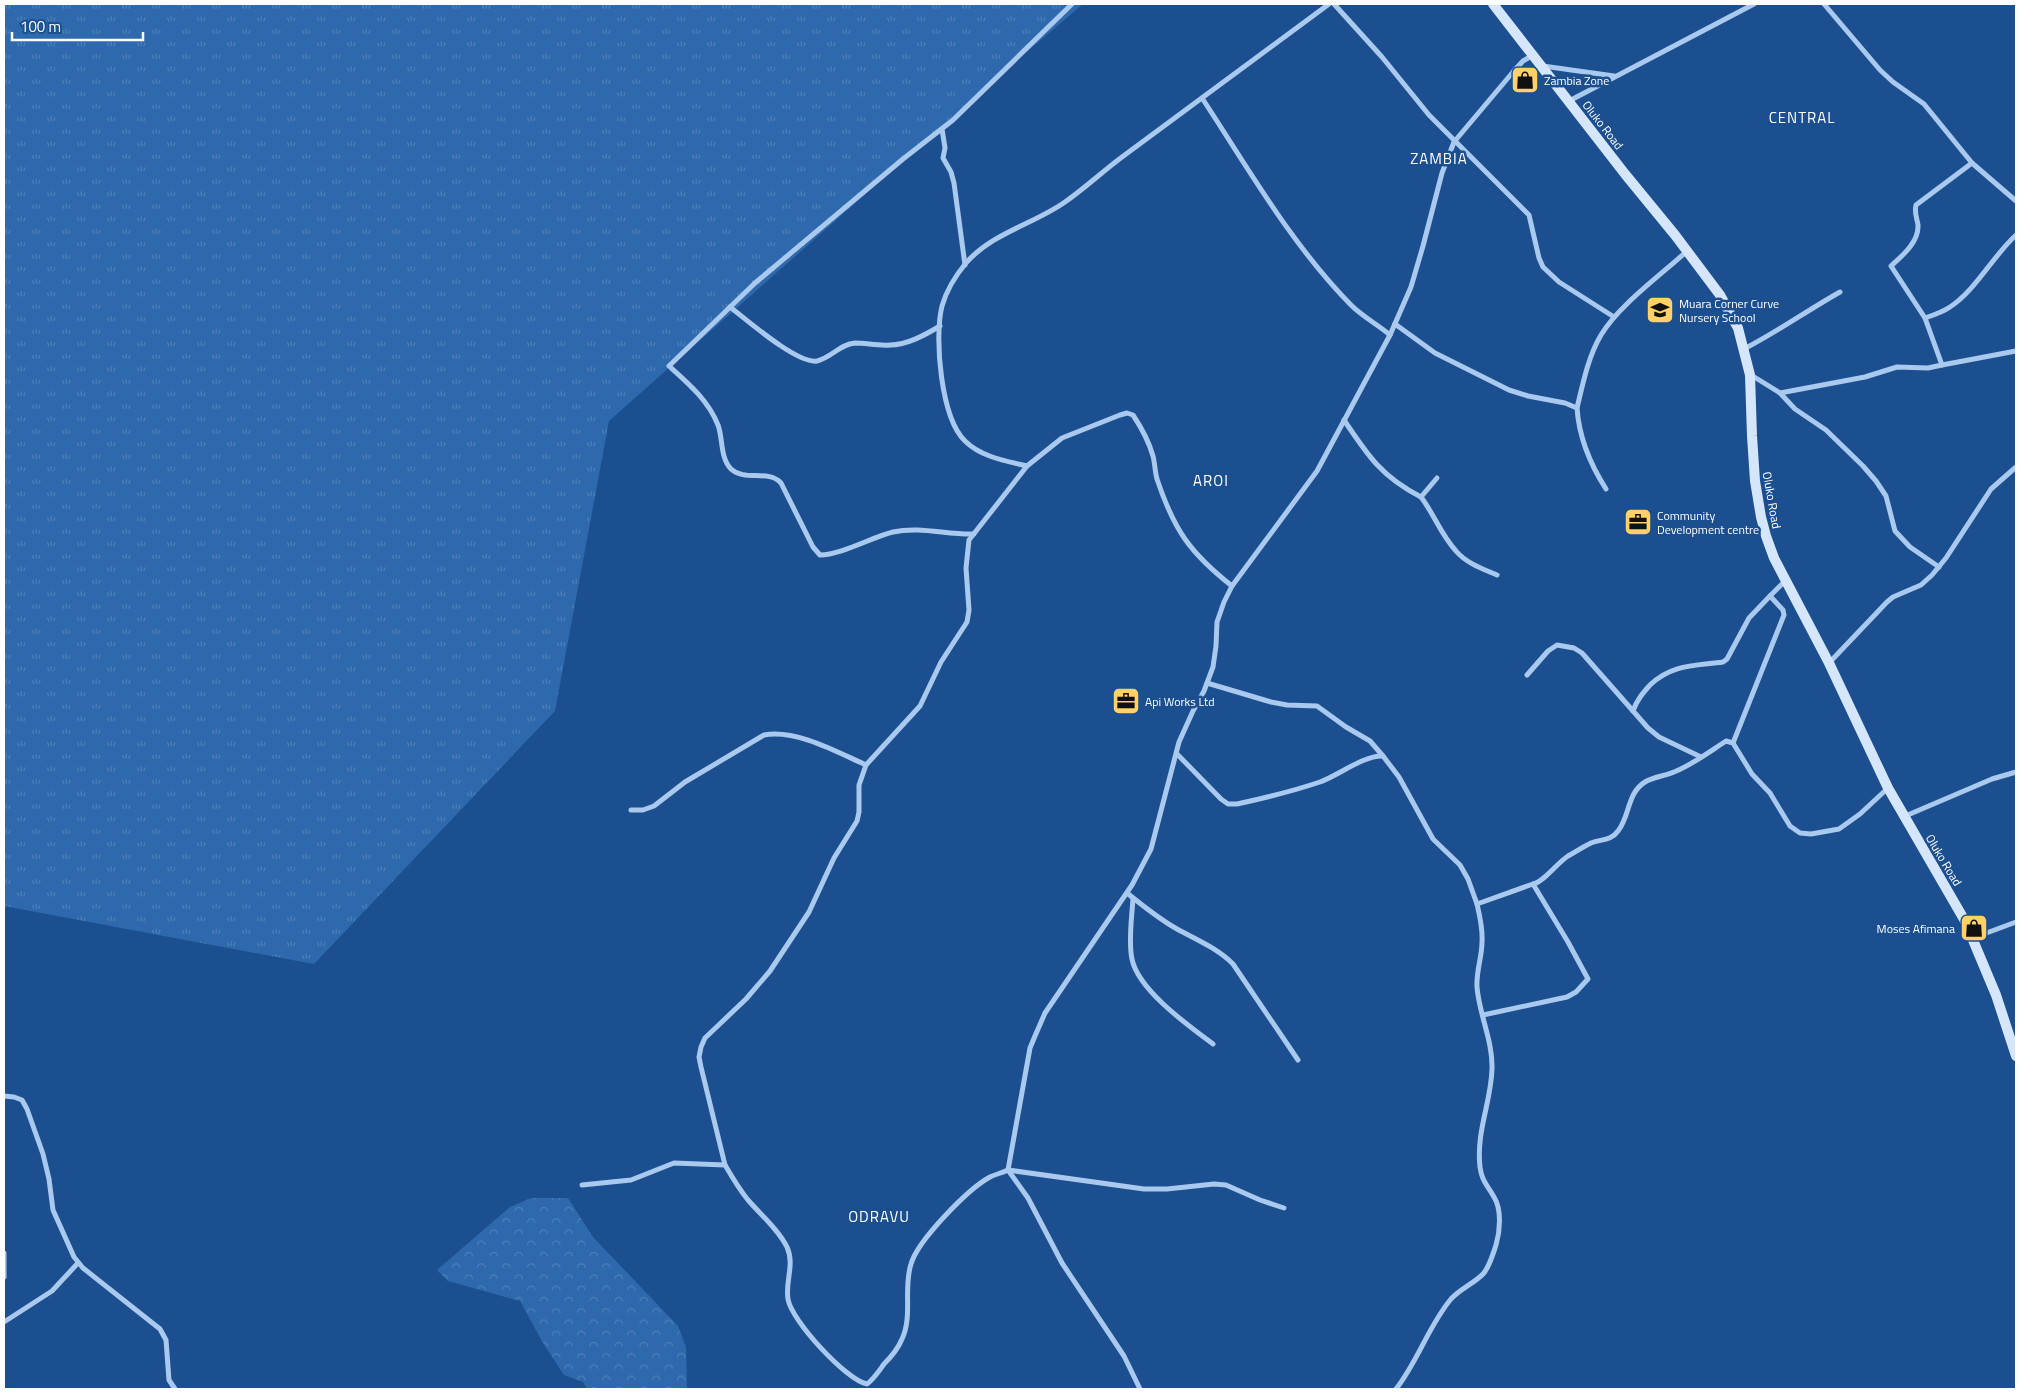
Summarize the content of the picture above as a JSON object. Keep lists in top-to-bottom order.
{
  "streets": {
    "main road": ["Oluko Road"]
  },
  "districts": [
    "CENTRAL",
    "ZAMBIA",
    "AROI",
    "ODRAVU"
  ],
  "places": {
    "shop": ["Zambia Zone", "Moses Afimana"],
    "school or university": ["Muara Corner Curve Nursery School"],
    "office": ["Community Development centre", "Api Works Ltd"]
  },
  "scale_bar": "100 m"
}
